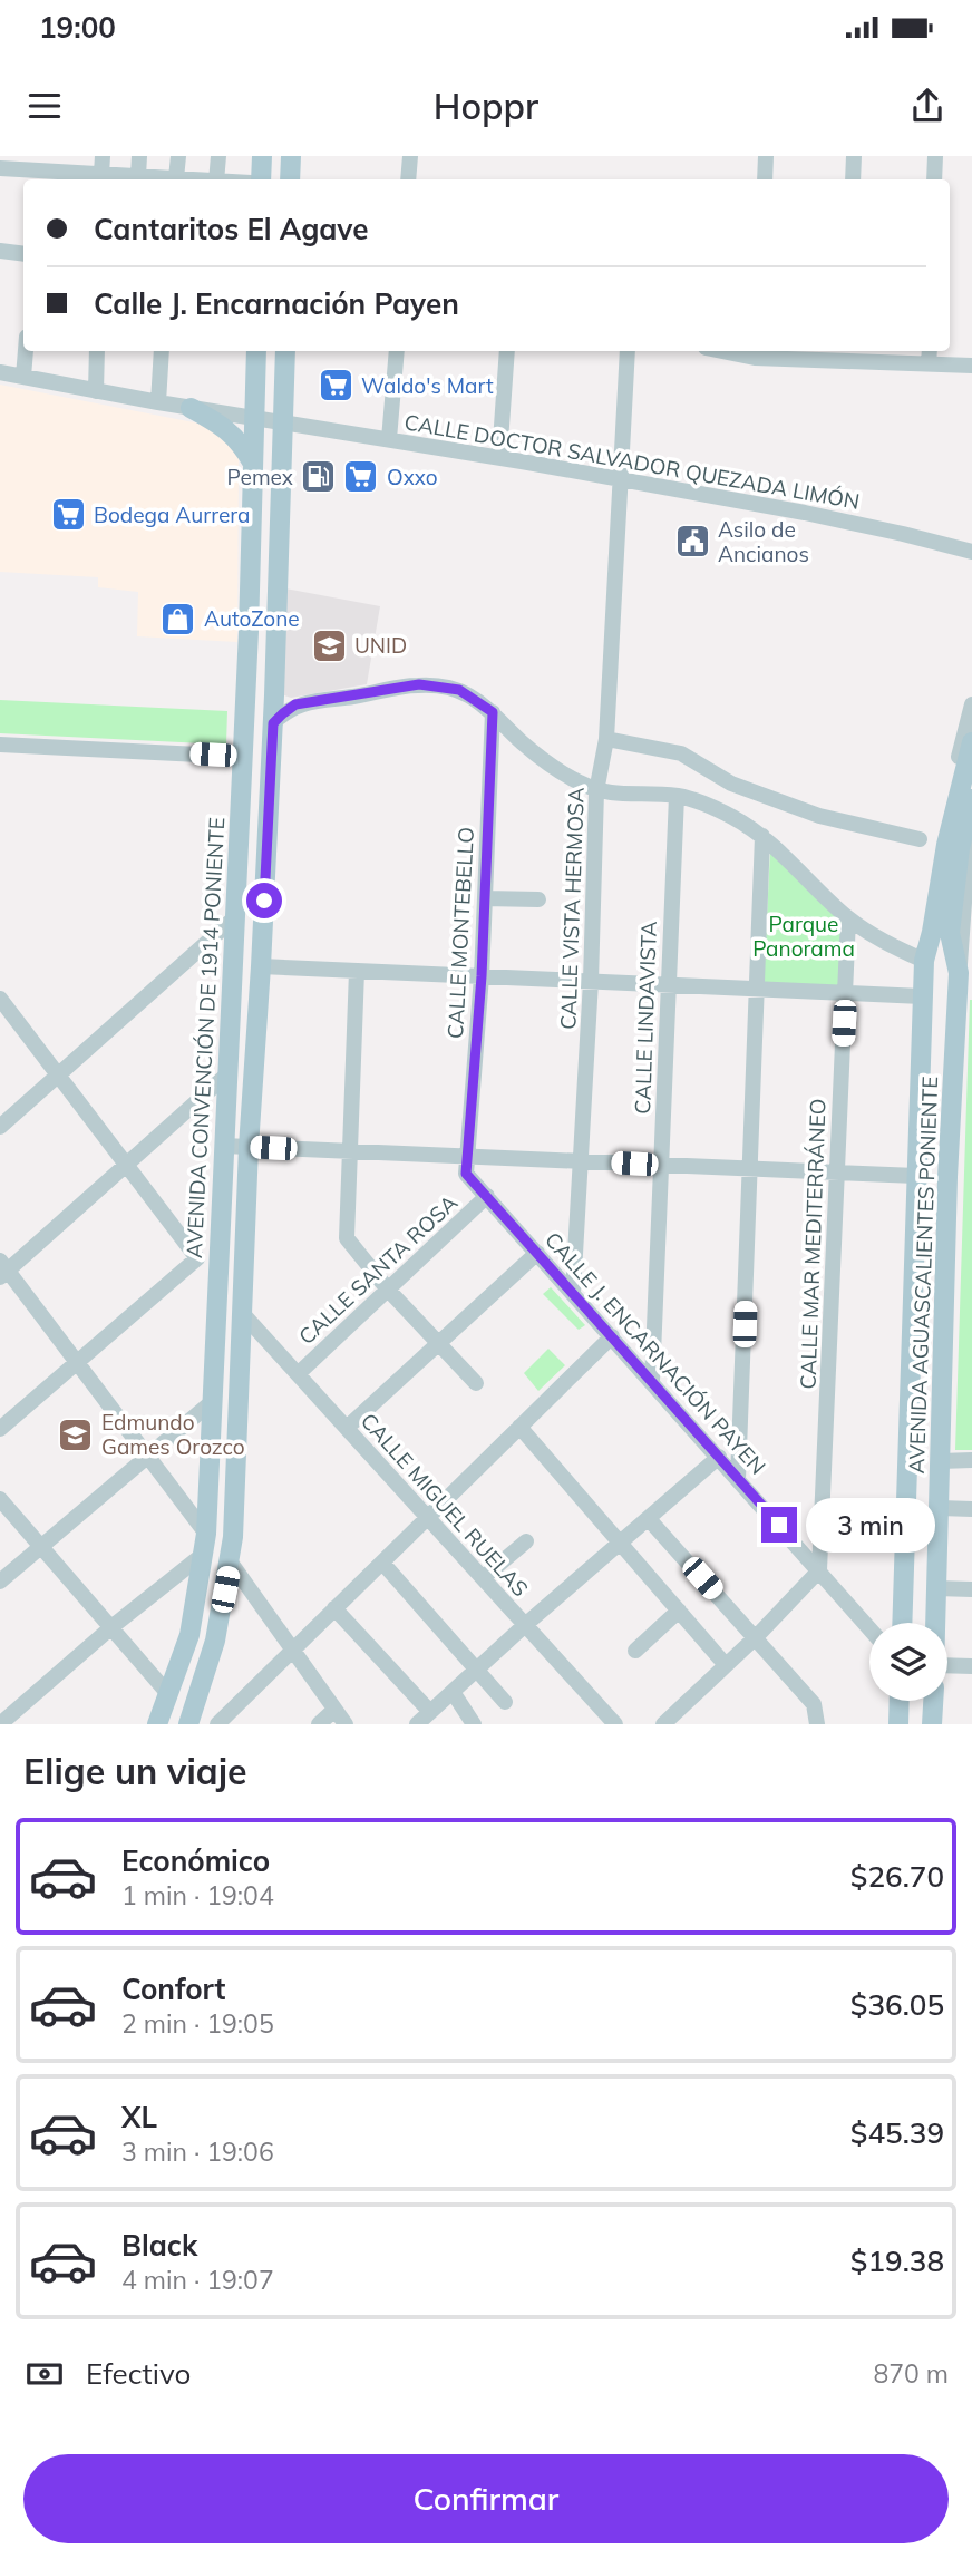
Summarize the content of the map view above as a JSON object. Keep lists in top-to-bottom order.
{
  "streets": {
    "main road": ["AVENIDA CONVENCIÓN DE 1914 PONIENTE", "AVENIDA AGUASCALIENTES PONIENTE"],
    "street": [
      "CALLE DOCTOR SALVADOR QUEZADA LIMÓN",
      "CALLE VISTA HERMOSA",
      "CALLE MONTEBELLO",
      "CALLE LINDAVISTA",
      "CALLE MAR MEDITERRÁNEO",
      "CALLE SANTA ROSA",
      "CALLE J. ENCARNACIÓN PAYEN",
      "CALLE MIGUEL RUELAS"
    ]
  },
  "crossings": [
    ["CALLE DOCTOR SALVADOR QUEZADA LIMÓN", "CALLE VISTA HERMOSA"],
    ["CALLE DOCTOR SALVADOR QUEZADA LIMÓN", "AVENIDA CONVENCIÓN DE 1914 PONIENTE"],
    ["CALLE VISTA HERMOSA", "CALLE J. ENCARNACIÓN PAYEN"],
    ["CALLE MONTEBELLO", "CALLE J. ENCARNACIÓN PAYEN"],
    ["CALLE LINDAVISTA", "CALLE J. ENCARNACIÓN PAYEN"],
    ["CALLE MAR MEDITERRÁNEO", "CALLE J. ENCARNACIÓN PAYEN"],
    ["CALLE SANTA ROSA", "CALLE J. ENCARNACIÓN PAYEN"],
    ["CALLE SANTA ROSA", "CALLE MIGUEL RUELAS"]
  ],
  "parks": ["Parque Panorama"],
  "places": {
    "supermarket": ["Waldo's Mart", "Oxxo", "Bodega Aurrera"],
    "fuel station": ["Pemex"],
    "public building": ["Asilo de Ancianos"],
    "shop": ["AutoZone"],
    "school or university": ["UNID", "Edmundo Games Orozco"]
  },
  "page": {
    "status": "19:00",
    "header": "Hoppr",
    "banner": ["Cantaritos El Agave", "Calle J. Encarnación Payen"],
    "bubble": "3 min",
    "heading": "Elige un viaje",
    "list": [
      {
        "name": "Económico",
        "note": "1 min · 19:04",
        "value": "$26.70"
      },
      {
        "name": "Confort",
        "note": "2 min · 19:05",
        "value": "$36.05"
      },
      {
        "name": "XL",
        "note": "3 min · 19:06",
        "value": "$45.39"
      },
      {
        "name": "Black",
        "note": "4 min · 19:07",
        "value": "$19.38"
      }
    ],
    "pay": ["Efectivo", "870 m"],
    "buttons": "Confirmar"
  }
}
